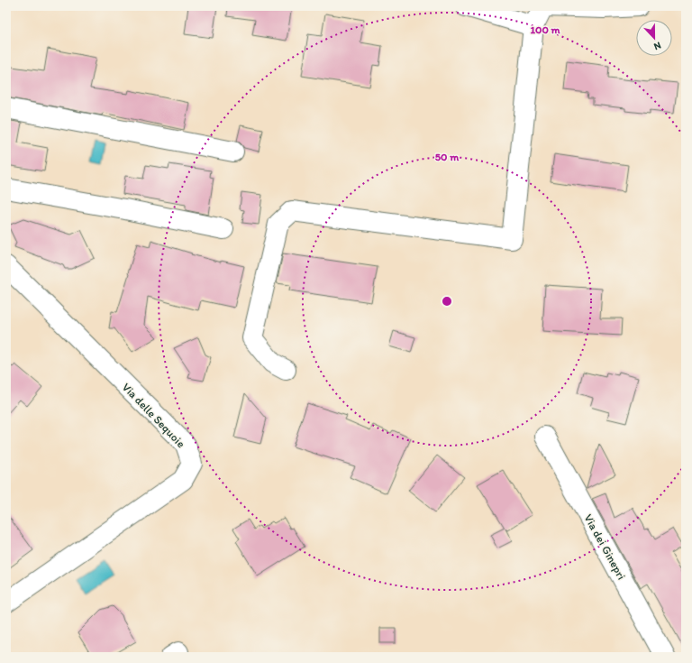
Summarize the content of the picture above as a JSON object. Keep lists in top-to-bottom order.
{
  "streets": {
    "street": ["Via delle Sequoie", "Via dei Ginepri"]
  },
  "north": "bottom",
  "rings": ["100 m", "50 m"]
}
